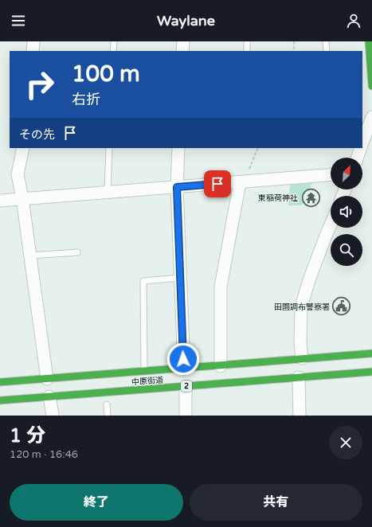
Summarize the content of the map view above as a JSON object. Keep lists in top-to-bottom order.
{
  "streets": {
    "main road": ["中原街道", "2"]
  },
  "places": {
    "temple": ["東稲荷神社"],
    "public building": ["田園調布警察署"]
  },
  "north": "top right",
  "page": {
    "header": "Waylane",
    "turn": ["100 m", "右折"],
    "then": "その先",
    "heading": ["1 分", "120 m · 16:46"],
    "buttons": ["終了", "共有"]
  }
}
